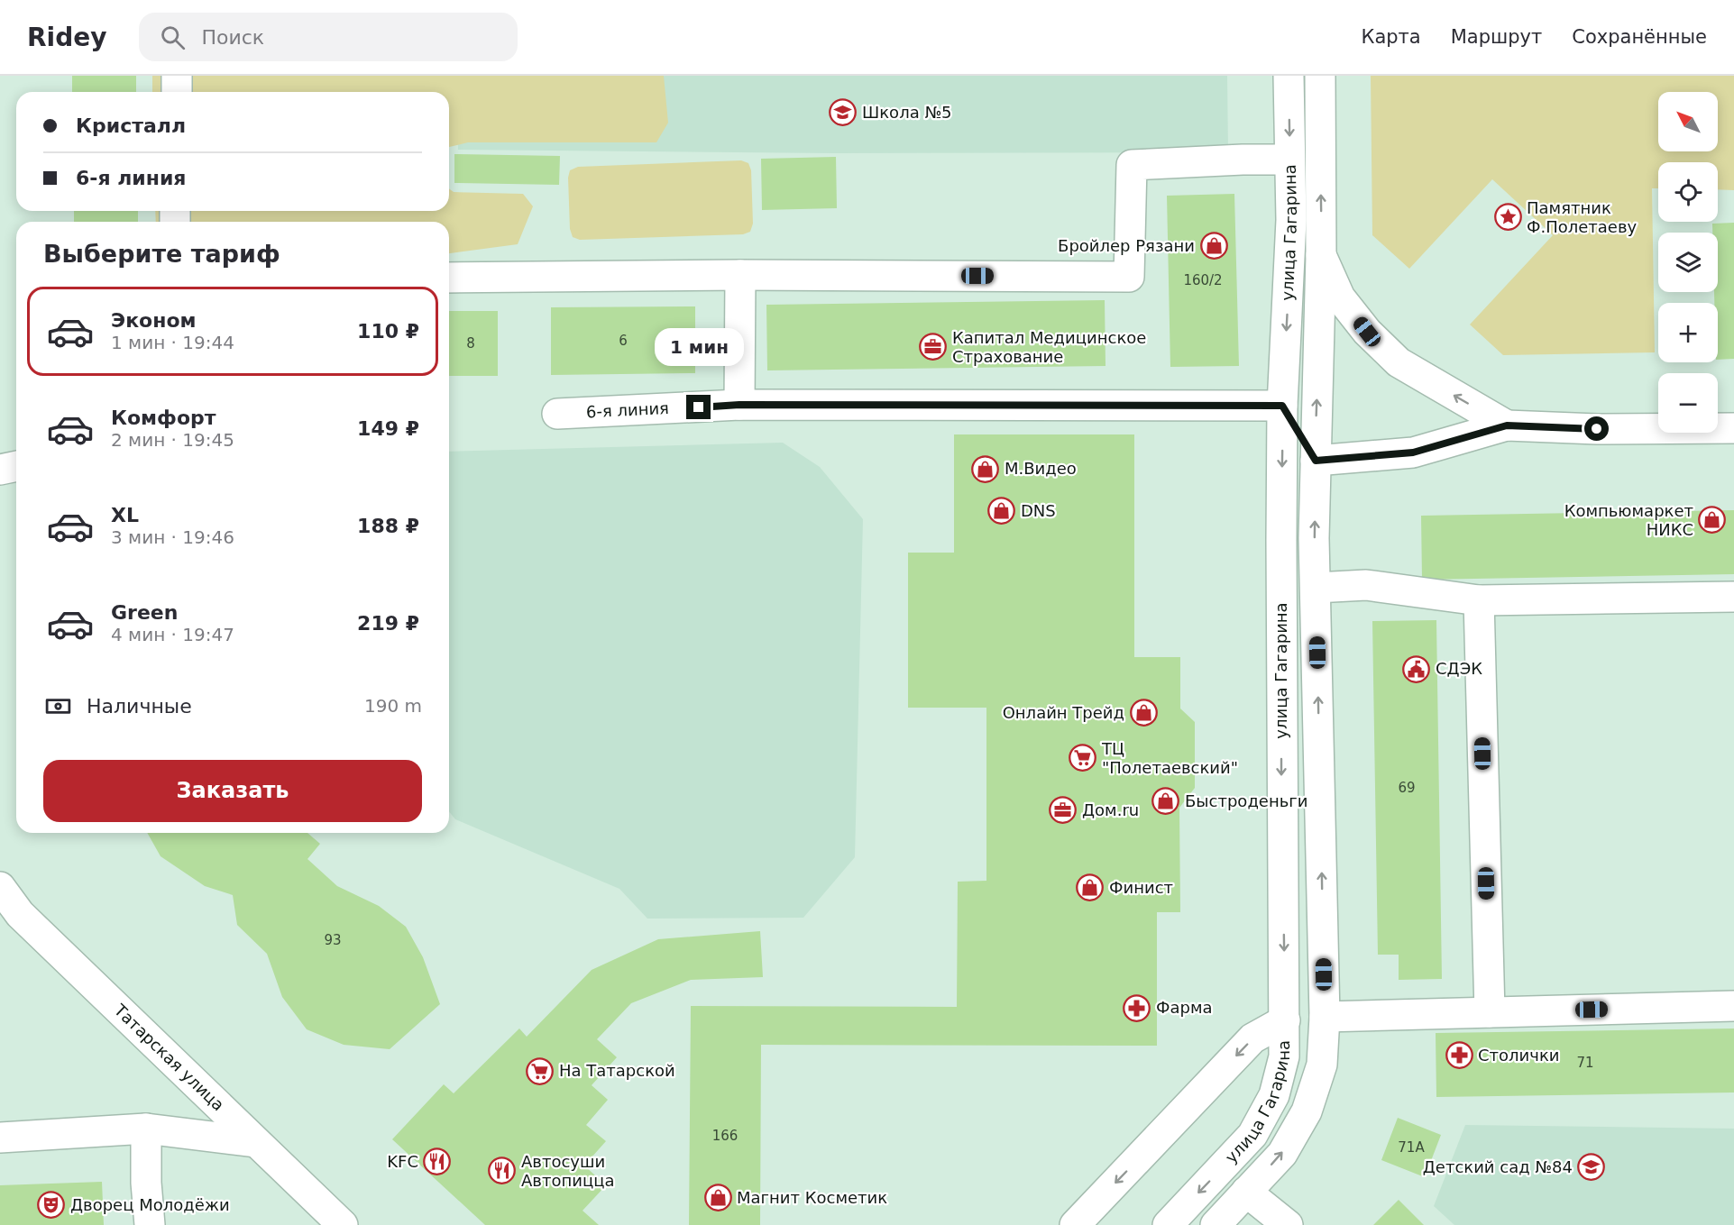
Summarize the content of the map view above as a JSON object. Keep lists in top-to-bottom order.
{
  "streets": {
    "main road": ["улица Гагарина", "6-я линия", "Татарская улица"]
  },
  "crossings": [
    ["улица Гагарина", "6-я линия"]
  ],
  "places": {
    "school or university": ["Школа №5", "Детский сад №84"],
    "place": ["Памятник Ф.Полетаеву"],
    "shop": [
      "Бройлер Рязани",
      "М.Видео",
      "DNS",
      "Компьюмаркет НИКС",
      "Онлайн Трейд",
      "Быстроденьги",
      "Финист",
      "Магнит Косметик"
    ],
    "office": ["Капитал Медицинское Страхование", "Дом.ru"],
    "public building": ["СДЭК"],
    "supermarket": ["ТЦ \"Полетаевский\"", "На Татарской"],
    "pharmacy": ["Фарма", "Столички"],
    "restaurant": ["KFC", "Автосуши Автопицца"],
    "theatre": ["Дворец Молодёжи"]
  },
  "house_numbers": [
    "160/2",
    "6",
    "8",
    "69",
    "93",
    "71",
    "166",
    "71А"
  ],
  "north": "top left",
  "page": {
    "header": "Ridey",
    "search": "Поиск",
    "nav": ["Карта", "Маршрут", "Сохранённые"],
    "map_buttons": ["+", "−"],
    "banner": ["Кристалл", "6-я линия"],
    "heading": "Выберите тариф",
    "list": [
      {
        "name": "Эконом",
        "note": "1 мин · 19:44",
        "value": "110 ₽"
      },
      {
        "name": "Комфорт",
        "note": "2 мин · 19:45",
        "value": "149 ₽"
      },
      {
        "name": "XL",
        "note": "3 мин · 19:46",
        "value": "188 ₽"
      },
      {
        "name": "Green",
        "note": "4 мин · 19:47",
        "value": "219 ₽"
      }
    ],
    "bubble": "1 мин",
    "pay": ["Наличные", "190 m"],
    "buttons": "Заказать"
  }
}
